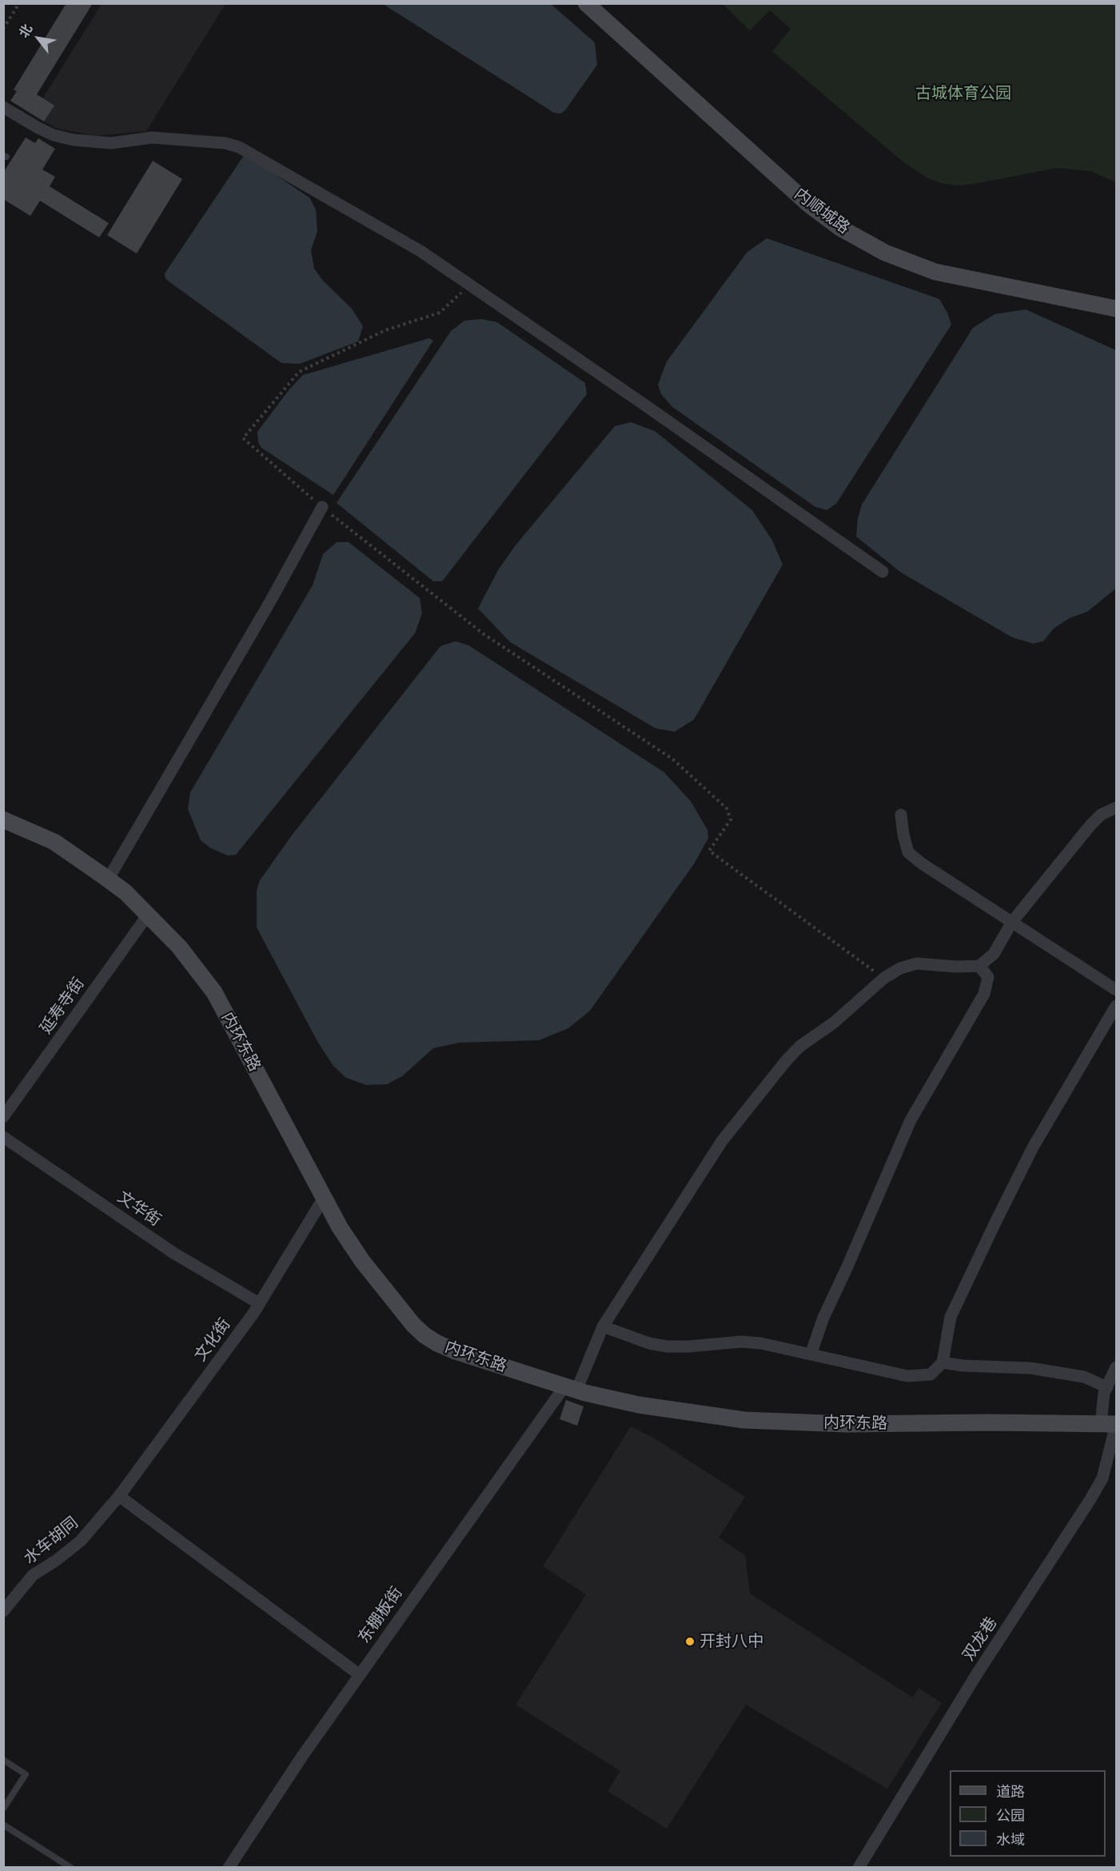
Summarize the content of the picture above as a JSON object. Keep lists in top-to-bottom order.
{
  "streets": {
    "street": [
      "内顺城路",
      "延寿寺街",
      "内环东路",
      "文华街",
      "文化街",
      "水车胡同",
      "东棚板街",
      "双龙巷"
    ]
  },
  "crossings": [
    ["延寿寺街", "内环东路"],
    ["内环东路", "文化街"],
    ["内环东路", "东棚板街"],
    ["内环东路", "双龙巷"],
    ["文华街", "文化街"],
    ["文化街", "水车胡同"]
  ],
  "parks": ["古城体育公园"],
  "places": ["开封八中"],
  "legend": ["道路", "公园", "水域"],
  "north": "top left"
}
